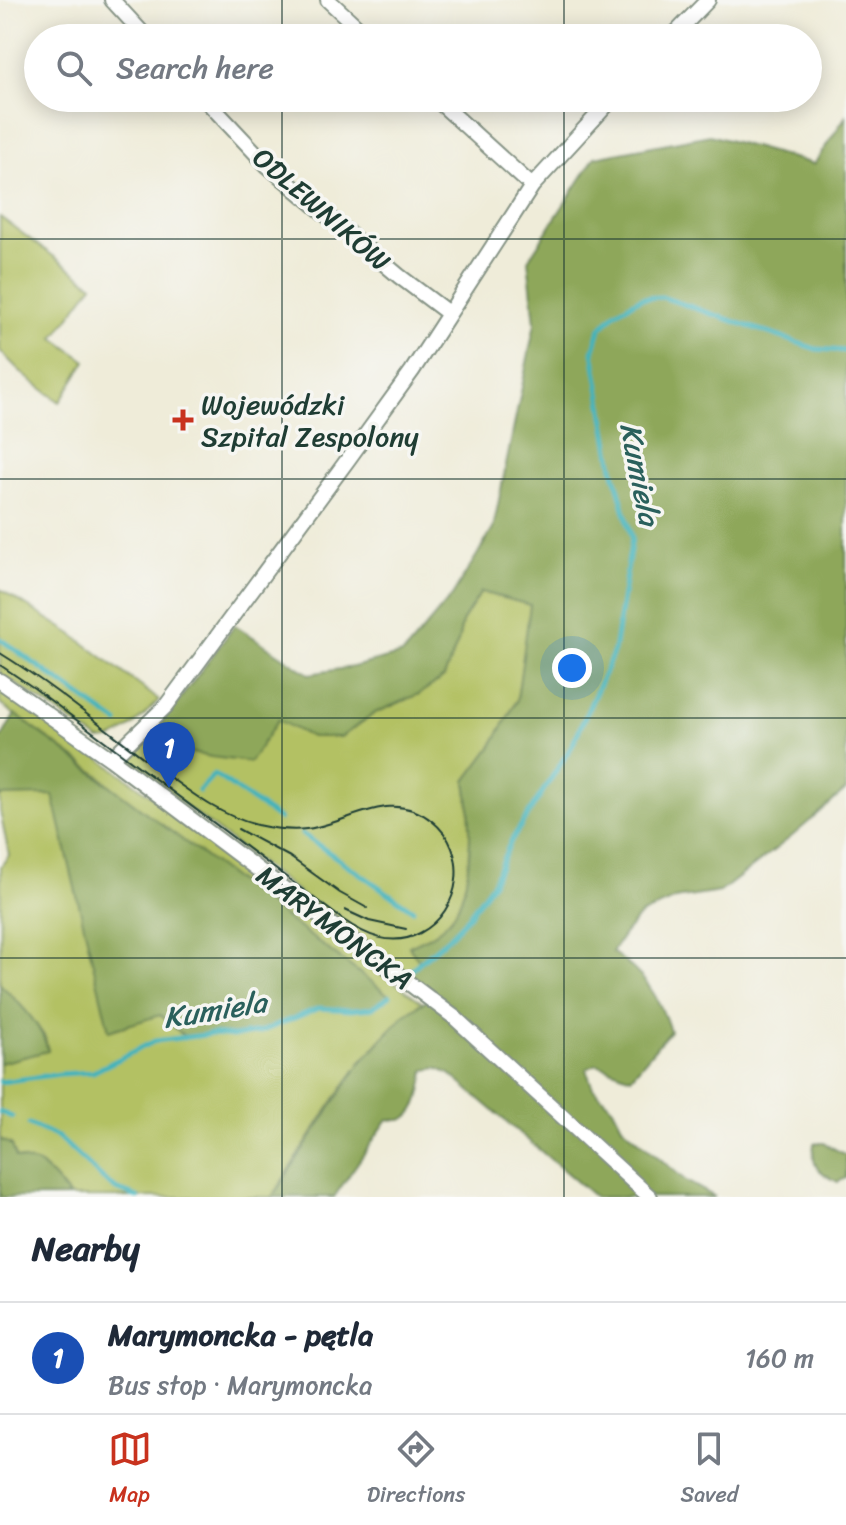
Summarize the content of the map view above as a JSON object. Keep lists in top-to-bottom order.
{
  "streets": {
    "street": ["ODLEWNIKÓW", "MARYMONCKA"]
  },
  "water": ["Kumiela"],
  "places": {
    "health": ["Wojewódzki Szpital Zespolony"]
  },
  "page": {
    "search": "Search here",
    "pins": "1",
    "heading": "Nearby",
    "list": [
      {
        "mark": "1",
        "name": "Marymoncka - pętla",
        "note": "Bus stop · Marymoncka",
        "value": "160 m"
      }
    ],
    "nav": ["Map", "Directions", "Saved"]
  }
}
